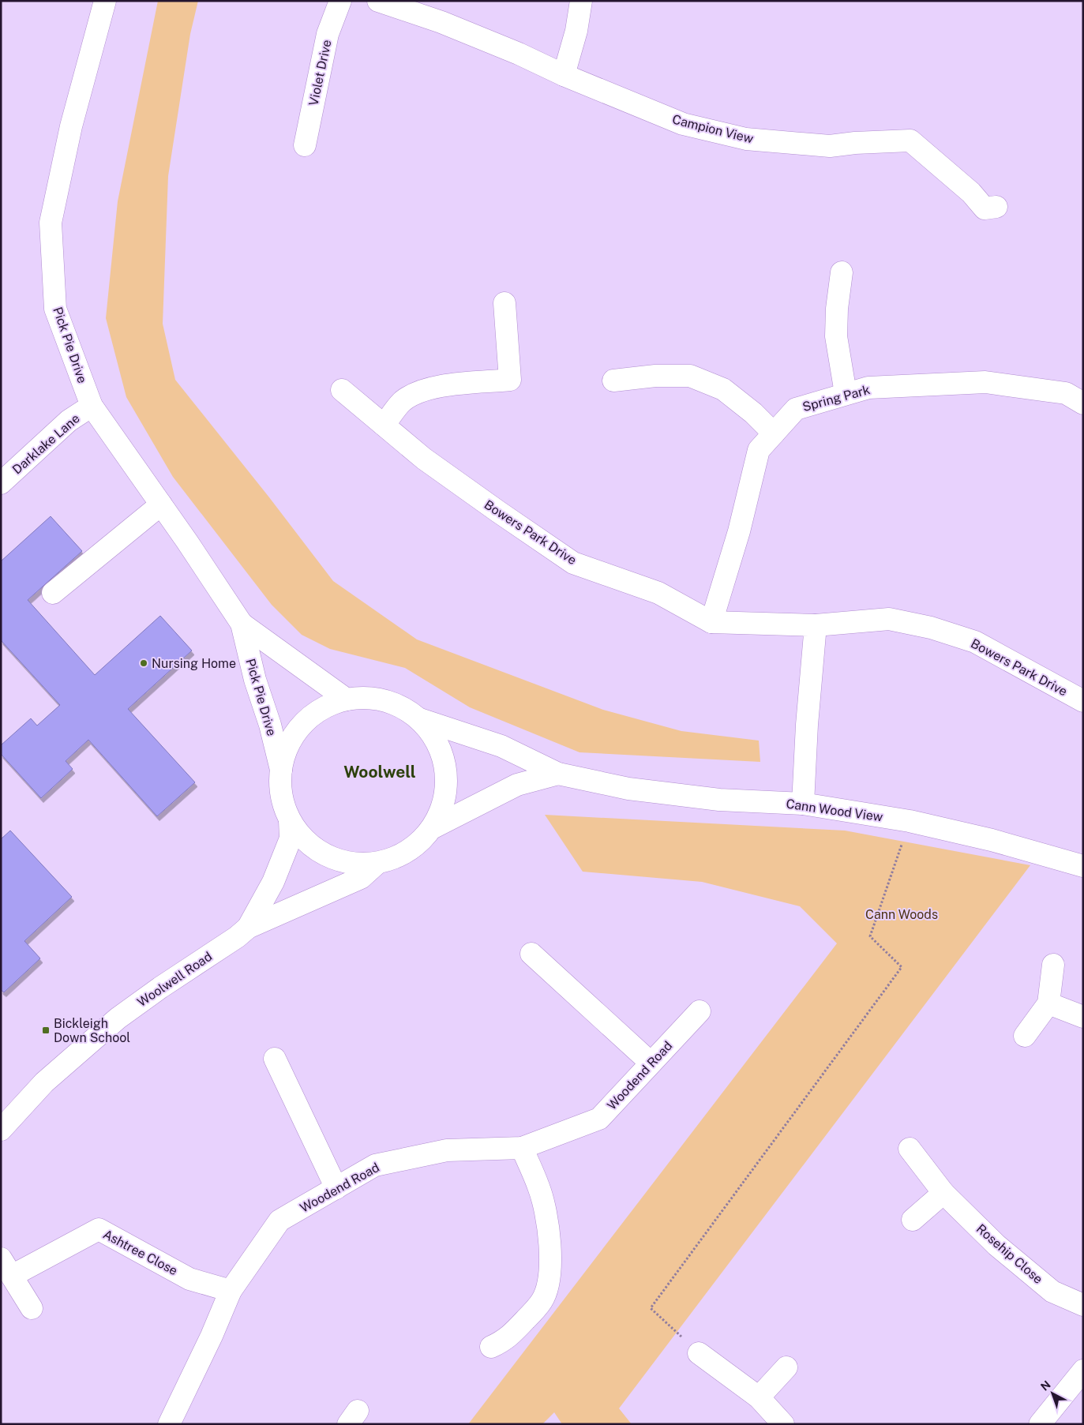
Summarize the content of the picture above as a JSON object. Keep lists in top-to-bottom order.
{
  "streets": {
    "street": [
      "Violet Drive",
      "Campion View",
      "Pick Pie Drive",
      "Spring Park",
      "Darklake Lane",
      "Bowers Park Drive",
      "Cann Wood View",
      "Woolwell Road",
      "Woodend Road",
      "Ashtree Close",
      "Rosehip Close"
    ]
  },
  "crossings": [
    ["Pick Pie Drive", "Darklake Lane"],
    ["Spring Park", "Bowers Park Drive"],
    ["Woodend Road", "Ashtree Close"]
  ],
  "districts": ["Woolwell"],
  "parks": ["Cann Woods"],
  "places": {
    "other": ["Nursing Home"],
    "transit": ["Bickleigh Down School"]
  },
  "north": "top left"
}
